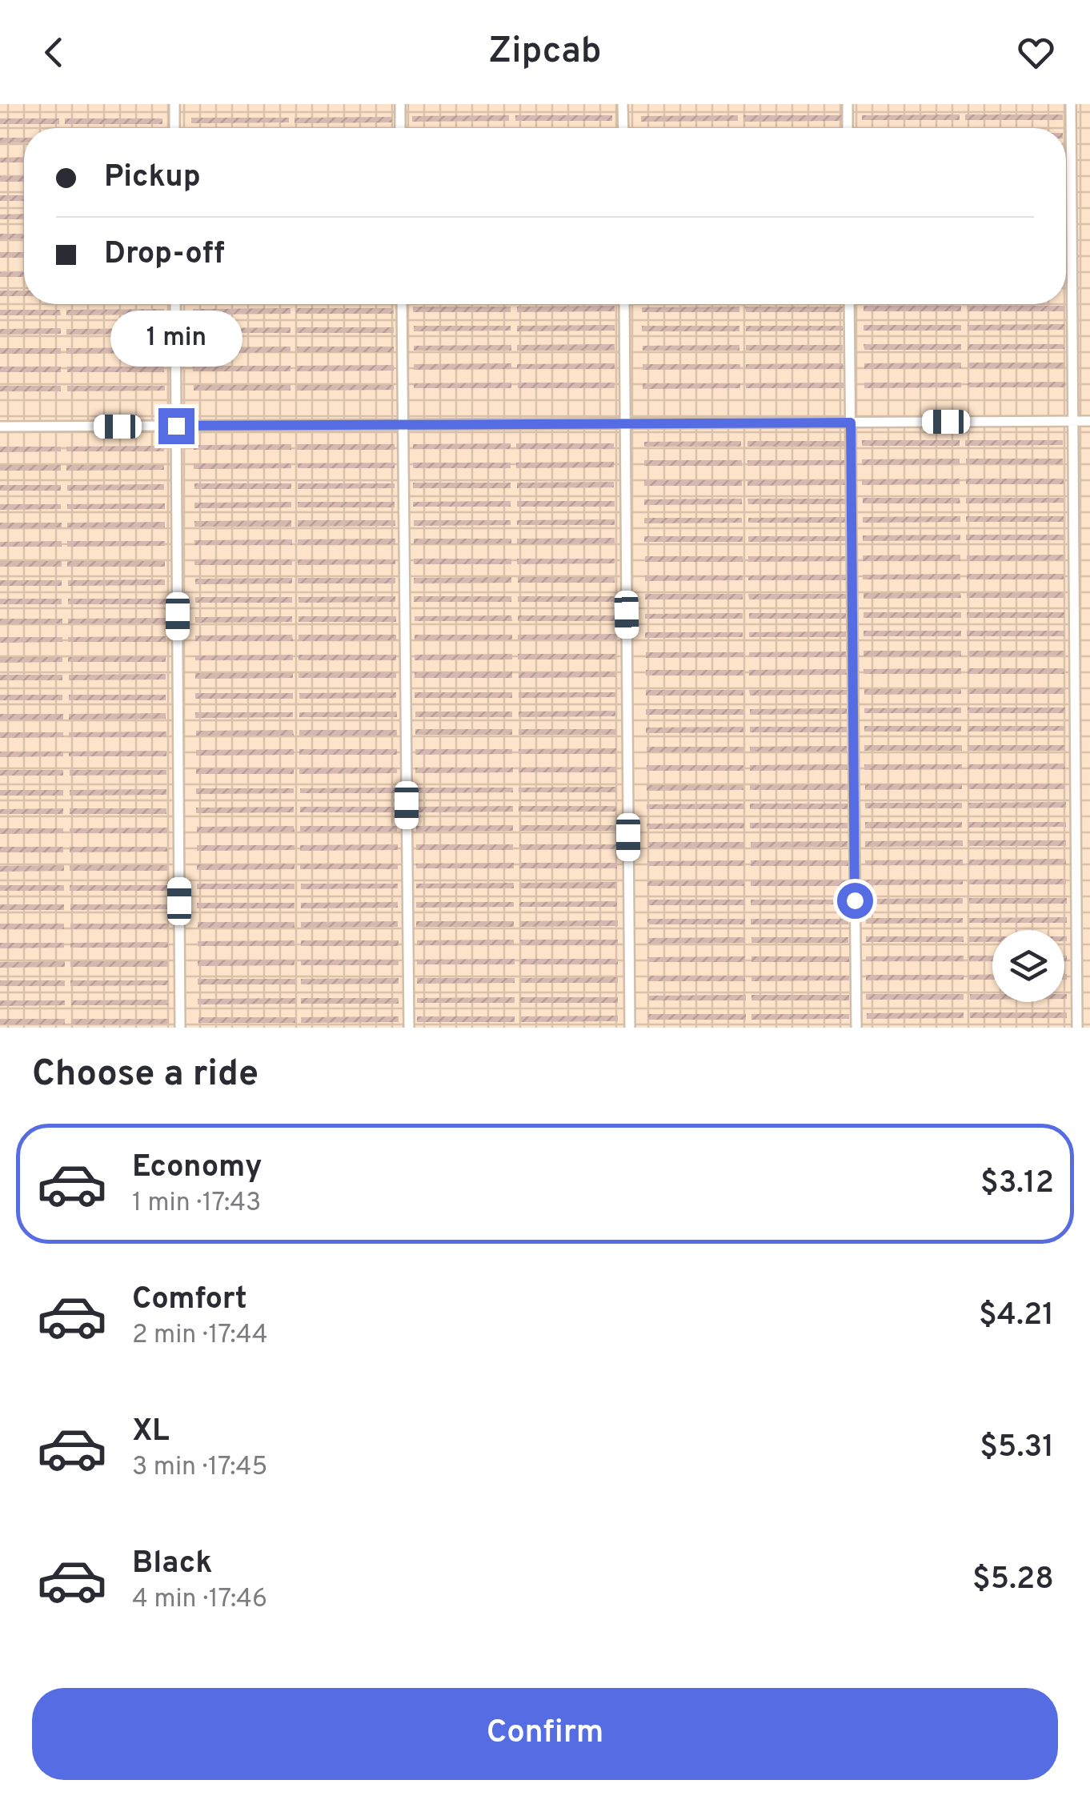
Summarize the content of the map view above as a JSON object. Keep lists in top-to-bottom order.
{
  "page": {
    "header": "Zipcab",
    "banner": ["Pickup", "Drop-off"],
    "bubble": "1 min",
    "heading": "Choose a ride",
    "list": [
      {
        "name": "Economy",
        "note": "1 min · 17:43",
        "value": "$3.12"
      },
      {
        "name": "Comfort",
        "note": "2 min · 17:44",
        "value": "$4.21"
      },
      {
        "name": "XL",
        "note": "3 min · 17:45",
        "value": "$5.31"
      },
      {
        "name": "Black",
        "note": "4 min · 17:46",
        "value": "$5.28"
      }
    ],
    "buttons": "Confirm"
  }
}
